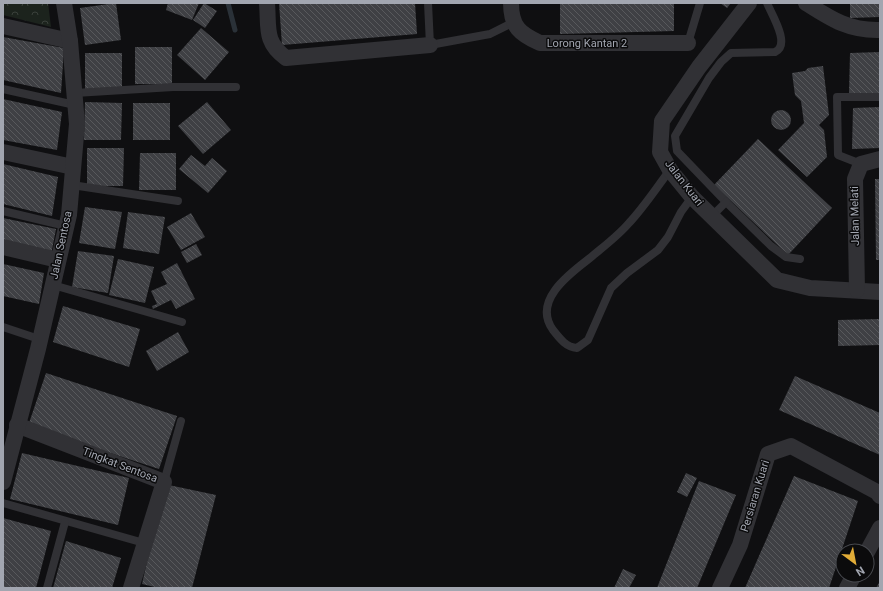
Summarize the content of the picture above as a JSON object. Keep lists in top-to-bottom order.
{
  "streets": {
    "street": [
      "Lorong Kantan 2",
      "Jalan Kuari",
      "Jalan Melati",
      "Jalan Sentosa",
      "Tingkat Sentosa",
      "Persiaran Kuari"
    ]
  },
  "crossings": [
    ["Jalan Kuari", "Jalan Melati"],
    ["Jalan Sentosa", "Tingkat Sentosa"]
  ],
  "north": "bottom right"
}
